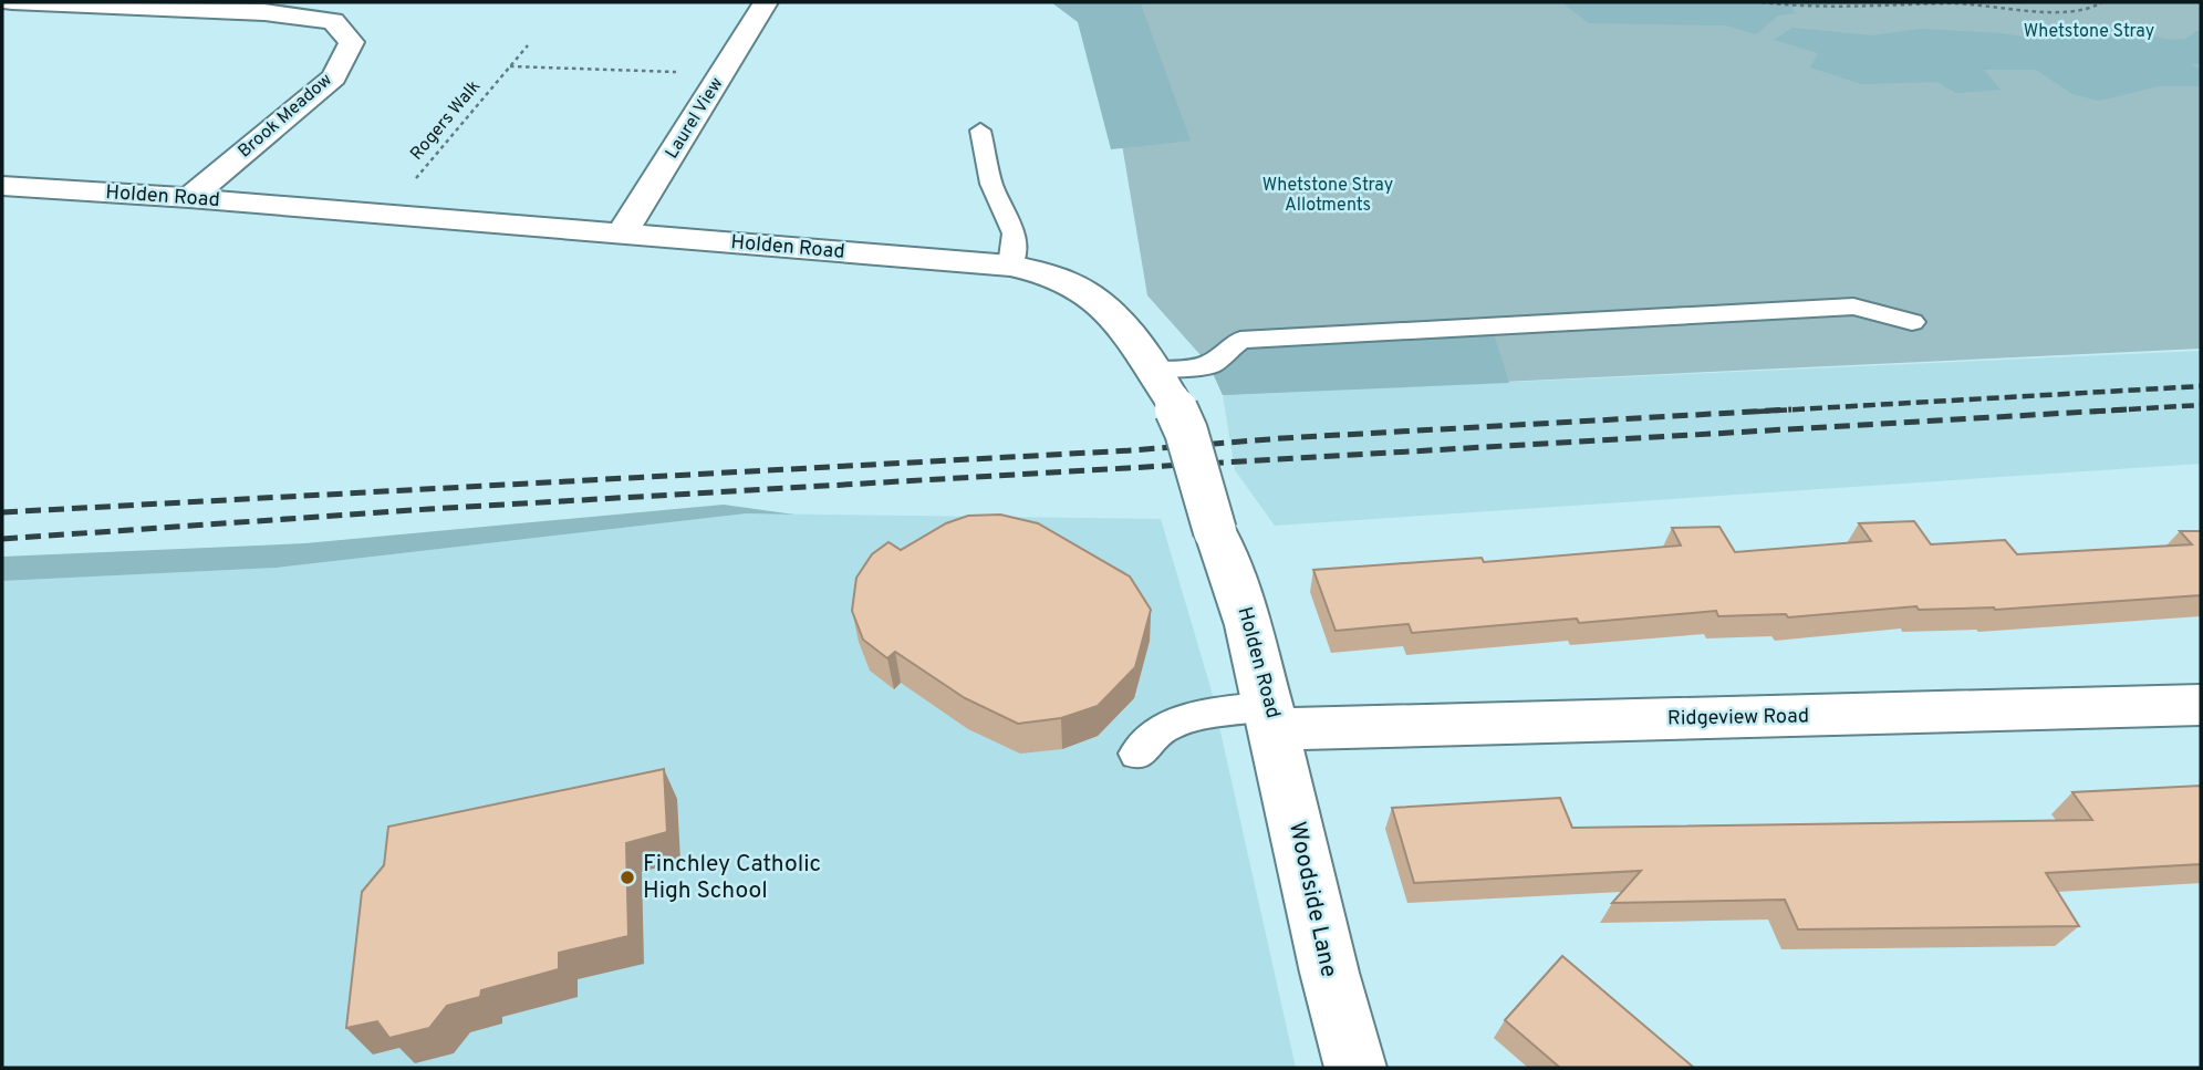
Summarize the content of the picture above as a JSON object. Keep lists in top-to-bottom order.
{
  "streets": {
    "street": [
      "Brook Meadow",
      "Laurel View",
      "Holden Road",
      "Ridgeview Road",
      "Woodside Lane"
    ],
    "path": ["Rogers Walk"]
  },
  "crossings": [
    ["Brook Meadow", "Holden Road"],
    ["Laurel View", "Holden Road"],
    ["Rogers Walk", "Holden Road"],
    ["Holden Road", "Ridgeview Road"],
    ["Holden Road", "Woodside Lane"],
    ["Ridgeview Road", "Woodside Lane"]
  ],
  "parks": ["Whetstone Stray", "Whetstone Stray Allotments"],
  "places": ["Finchley Catholic High School"]
}
